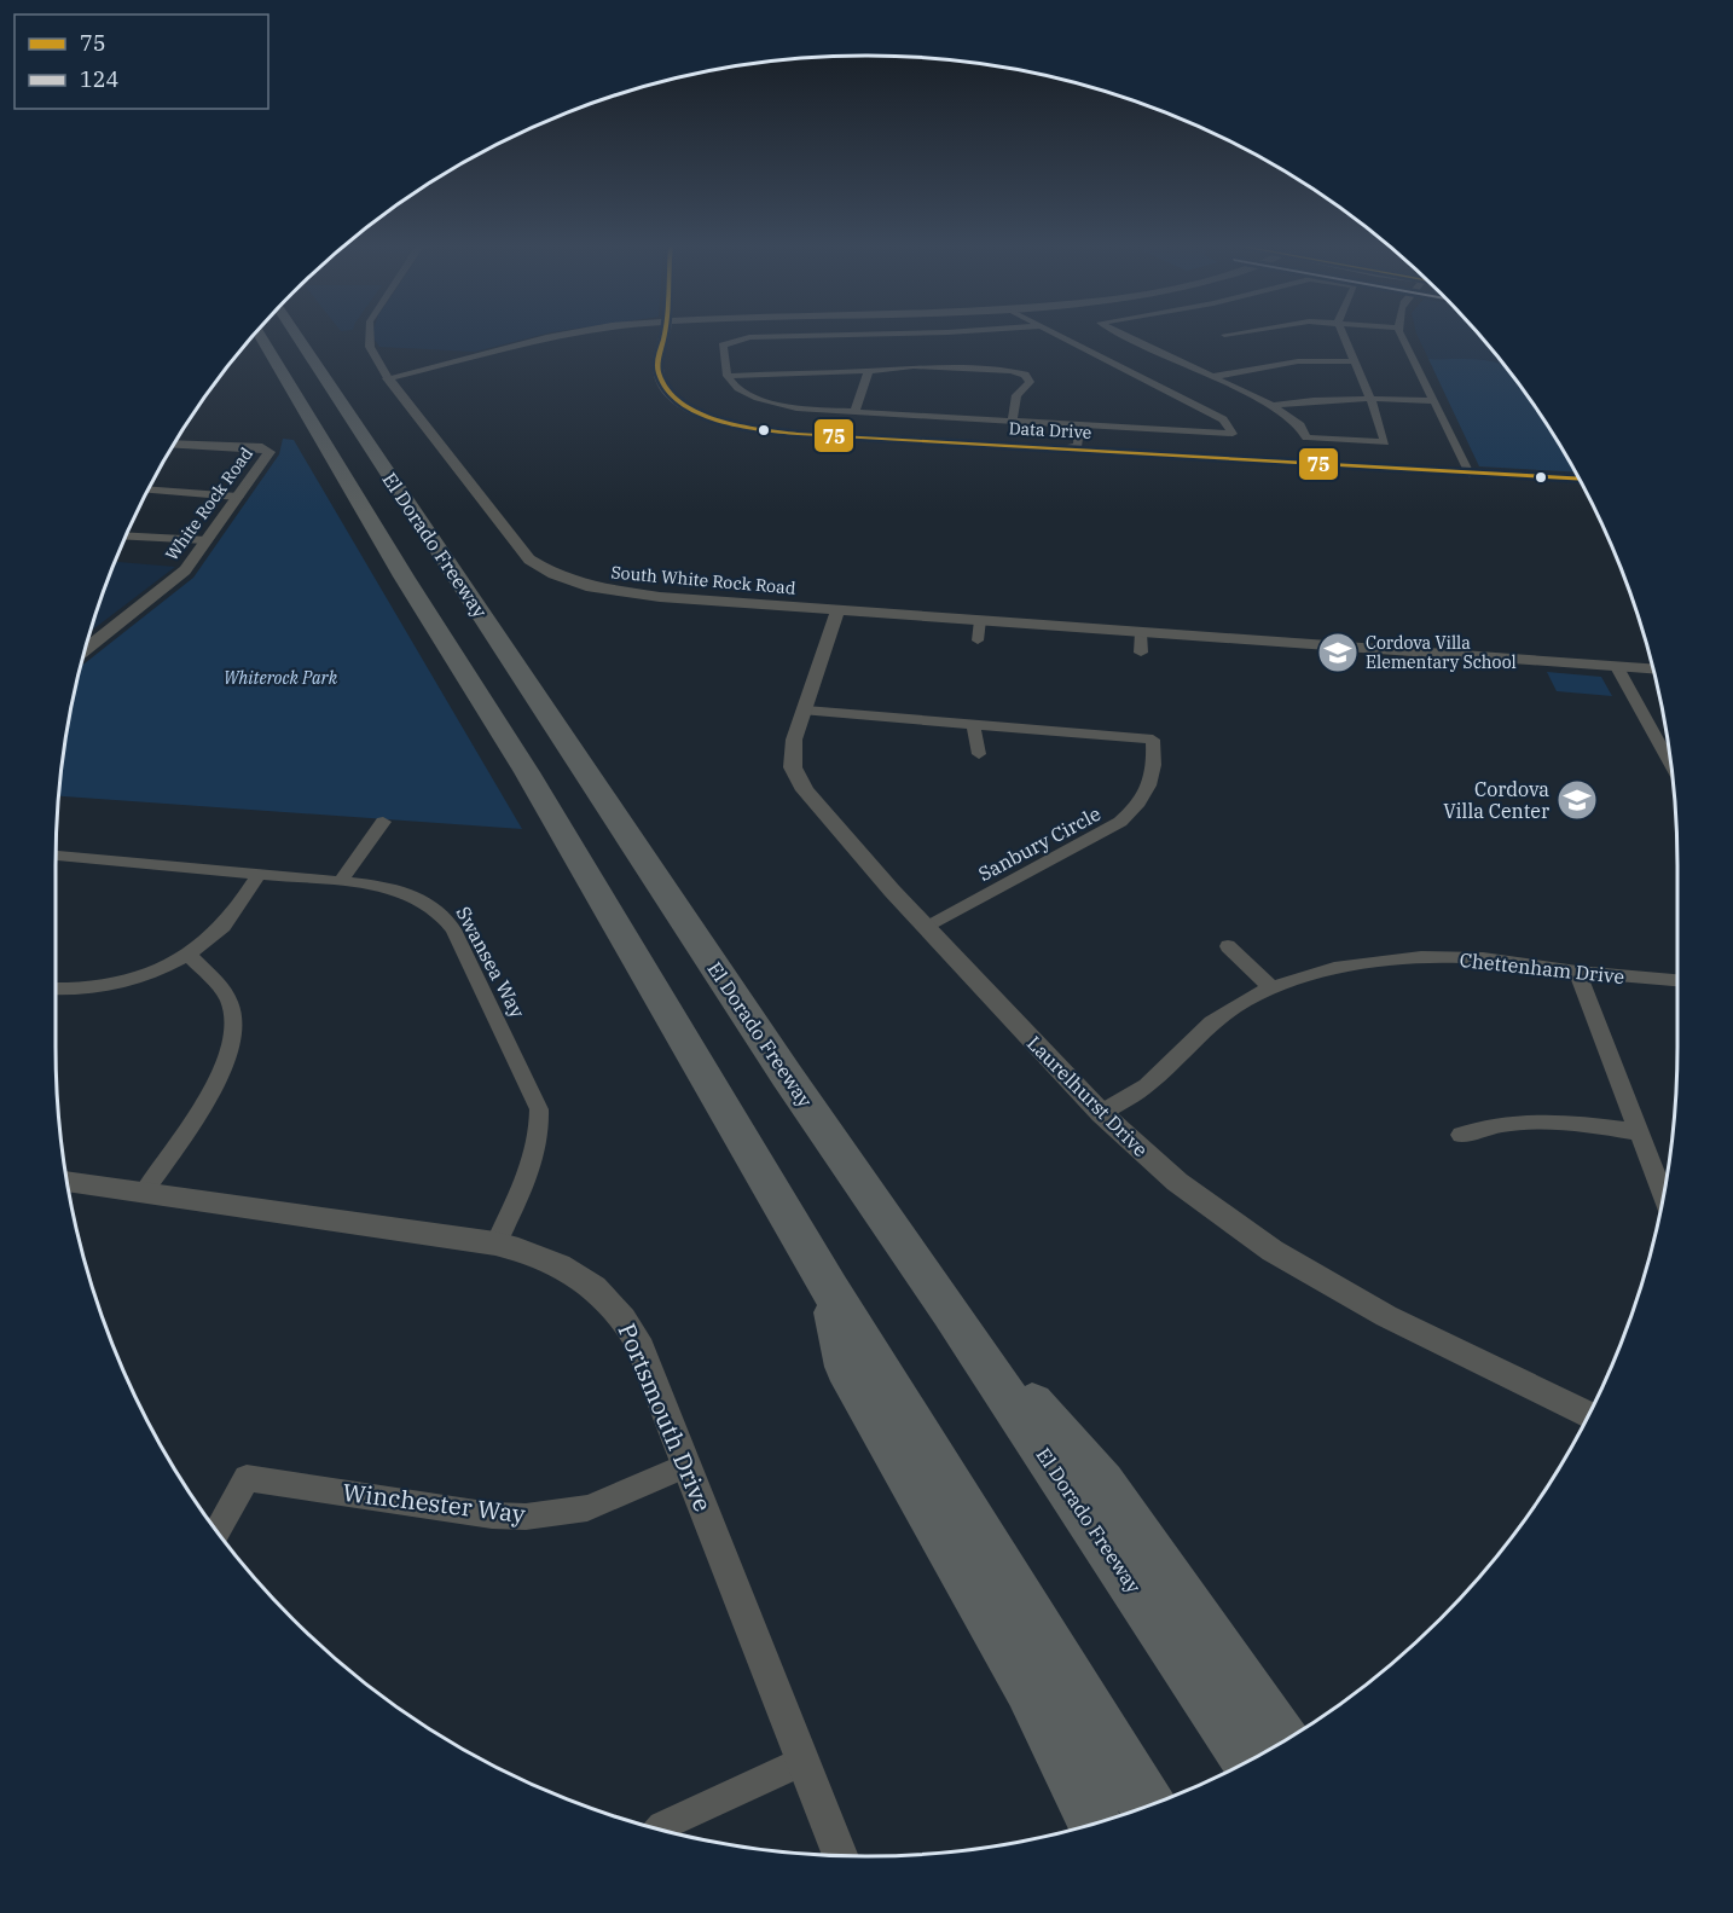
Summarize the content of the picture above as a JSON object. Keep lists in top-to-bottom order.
{
  "streets": {
    "highway": ["El Dorado Freeway"],
    "street": [
      "Data Drive",
      "White Rock Road",
      "South White Rock Road",
      "Sanbury Circle",
      "Swansea Way",
      "Chettenham Drive",
      "Laurelhurst Drive",
      "Portsmouth Drive",
      "Winchester Way"
    ]
  },
  "crossings": [
    ["South White Rock Road", "Laurelhurst Drive"],
    ["Sanbury Circle", "Laurelhurst Drive"],
    ["Swansea Way", "Portsmouth Drive"],
    ["Chettenham Drive", "Laurelhurst Drive"],
    ["Portsmouth Drive", "Winchester Way"]
  ],
  "parks": ["Whiterock Park"],
  "places": {
    "school or university": ["Cordova Villa Elementary School", "Cordova Villa Center"]
  },
  "lines": ["transit line 75"],
  "legend": ["75", "124"]
}
